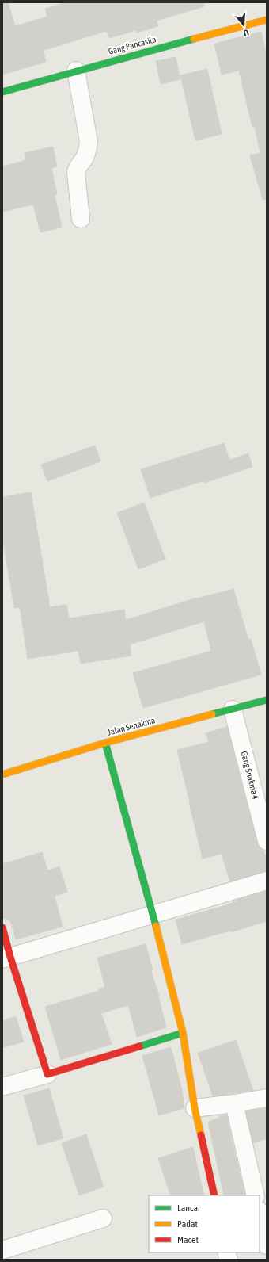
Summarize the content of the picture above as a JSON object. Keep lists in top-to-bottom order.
{
  "streets": {
    "street": ["Gang Pancasila", "Jalan Senakma", "Gang Snakma 4"]
  },
  "crossings": [
    ["Jalan Senakma", "Gang Snakma 4"]
  ],
  "legend": ["Lancar", "Padat", "Macet"],
  "north": "bottom"
}
